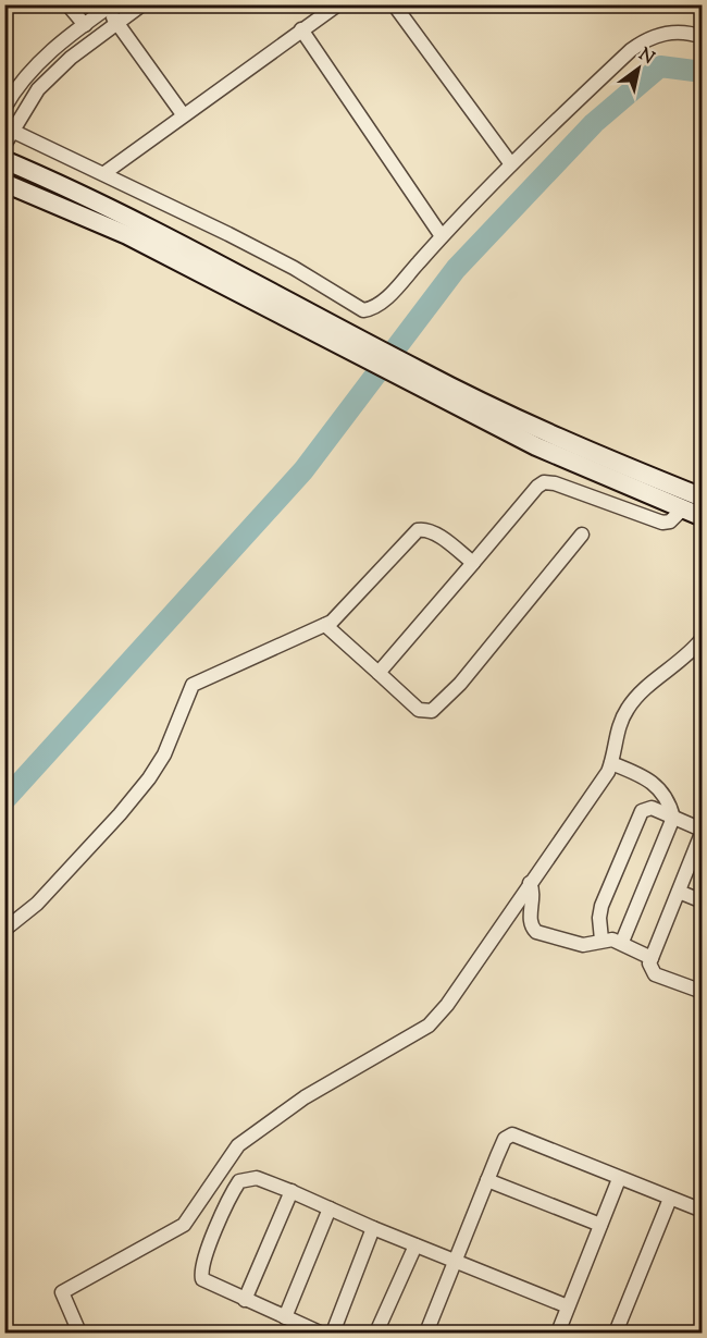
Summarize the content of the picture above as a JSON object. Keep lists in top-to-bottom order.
{
  "north": "top right"
}
